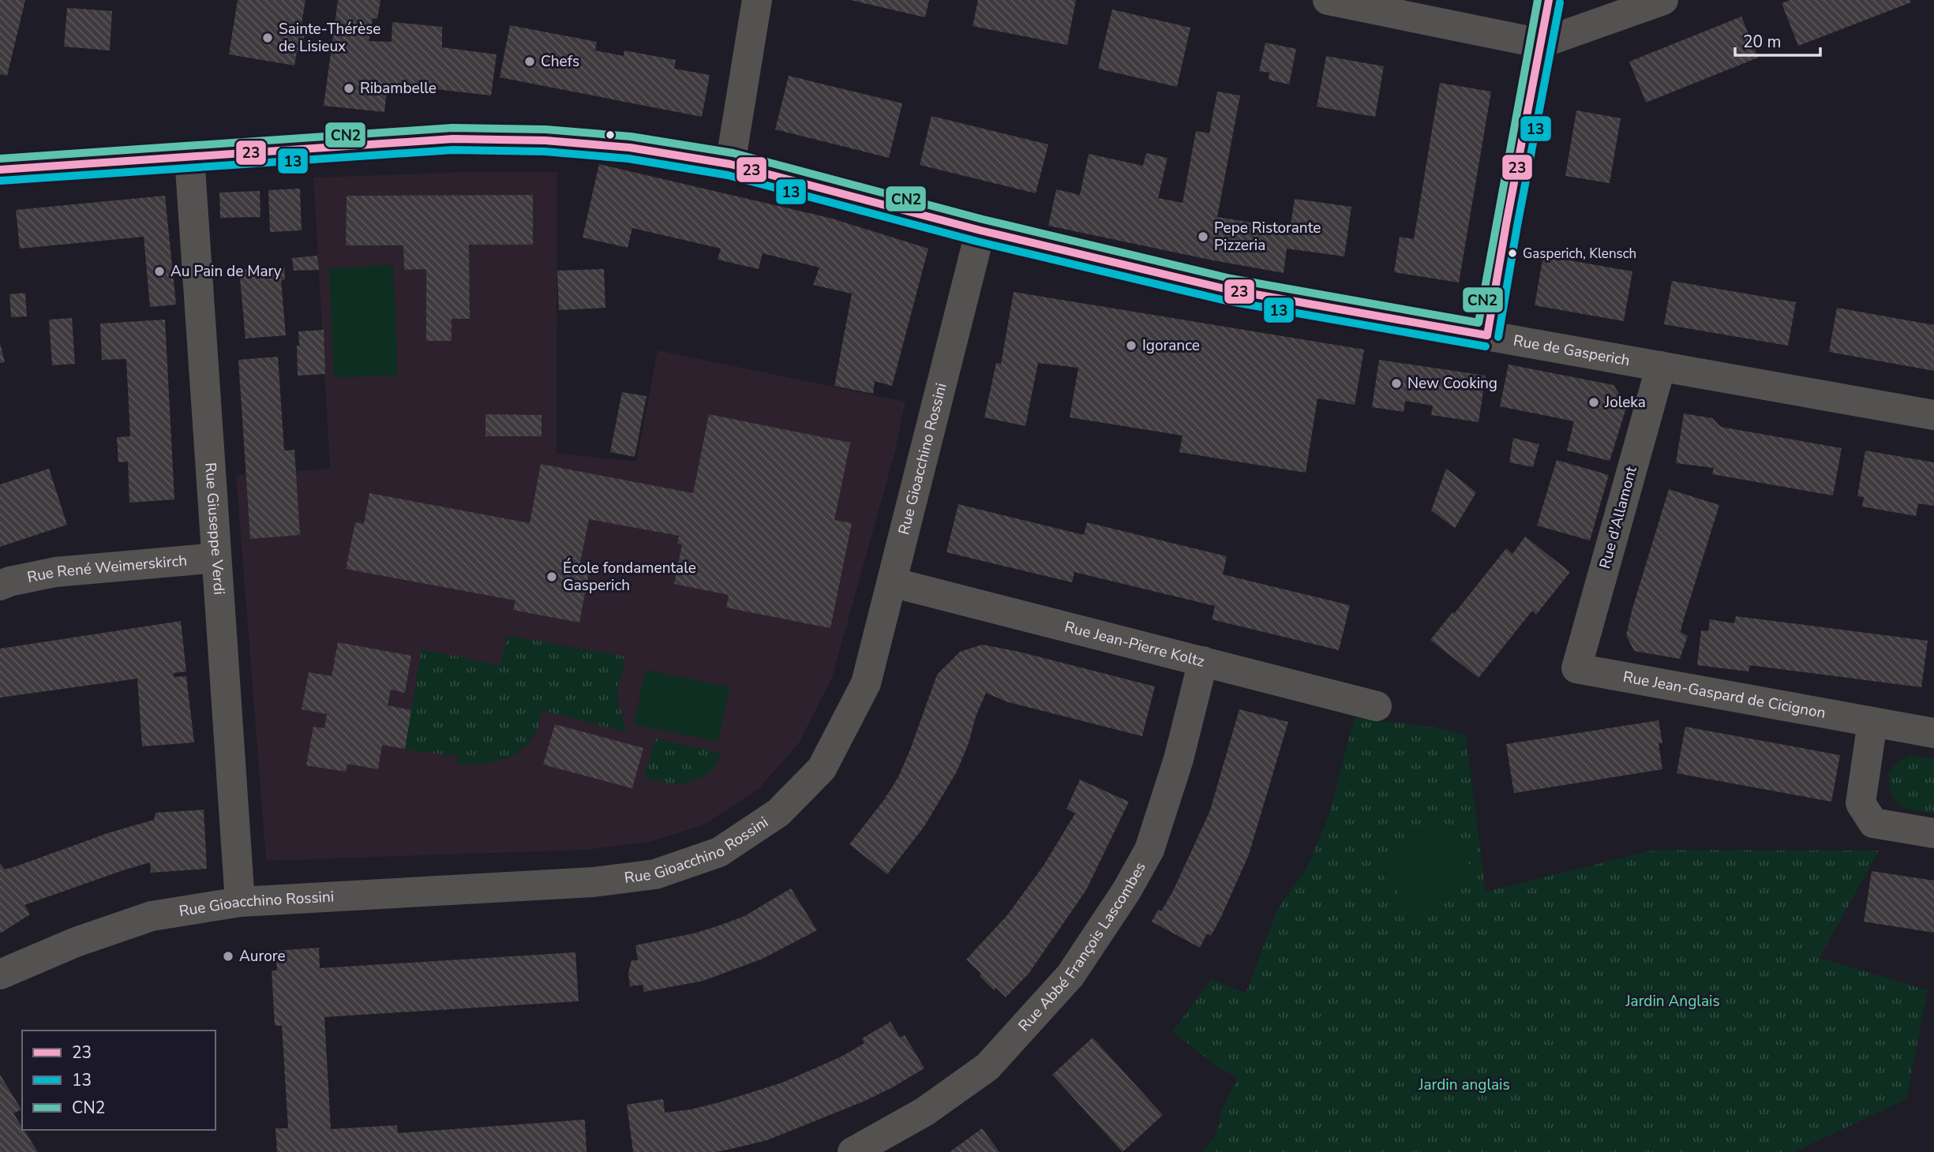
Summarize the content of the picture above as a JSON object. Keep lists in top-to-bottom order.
{
  "streets": {
    "street": [
      "Rue de Gasperich",
      "Rue Gioacchino Rossini",
      "Rue d'Allamont",
      "Rue Giuseppe Verdi",
      "Rue René Weimerskirch",
      "Rue Jean-Pierre Koltz",
      "Rue Jean-Gaspard de Cicignon",
      "Rue Abbé François Lascombes"
    ]
  },
  "crossings": [
    ["Rue de Gasperich", "Rue Gioacchino Rossini"],
    ["Rue de Gasperich", "Rue d'Allamont"],
    ["Rue de Gasperich", "Rue Giuseppe Verdi"],
    ["Rue Gioacchino Rossini", "Rue Giuseppe Verdi"],
    ["Rue Gioacchino Rossini", "Rue Jean-Pierre Koltz"],
    ["Rue d'Allamont", "Rue Jean-Gaspard de Cicignon"],
    ["Rue Giuseppe Verdi", "Rue René Weimerskirch"],
    ["Rue Jean-Pierre Koltz", "Rue Abbé François Lascombes"]
  ],
  "parks": ["Jardin Anglais", "Jardin anglais"],
  "places": [
    "Sainte-Thérèse de Lisieux",
    "Chefs",
    "Ribambelle",
    "Pepe Ristorante Pizzeria",
    "Gasperich, Klensch",
    "Au Pain de Mary",
    "Igorance",
    "New Cooking",
    "Joleka",
    "École fondamentale Gasperich",
    "Aurore"
  ],
  "lines": ["transit line 23", "transit line CN2", "transit line 13"],
  "legend": ["23", "13", "CN2"],
  "scale_bar": "20 m"
}
